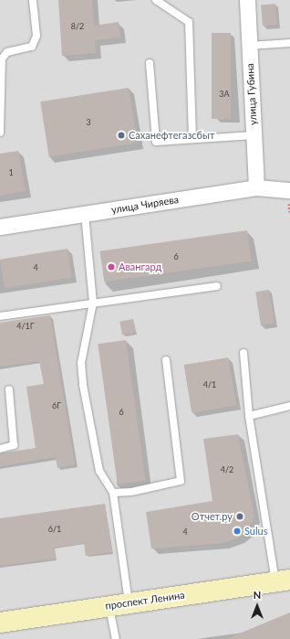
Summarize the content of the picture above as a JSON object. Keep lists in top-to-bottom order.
{
  "streets": {
    "main road": ["проспект Ленина"],
    "street": ["улица Губина", "улица Чиряева"]
  },
  "crossings": [
    ["улица Губина", "улица Чиряева"]
  ],
  "places": [
    "Саханефтегазсбыт",
    "Авангард",
    "Отчет.ру",
    "Sulus"
  ],
  "house_numbers": [
    "8/2",
    "3А",
    "3",
    "1",
    "6",
    "4",
    "4/1Г",
    "4/1",
    "6Г",
    "6",
    "4/2",
    "6/1",
    "4"
  ],
  "north": "top"
}
